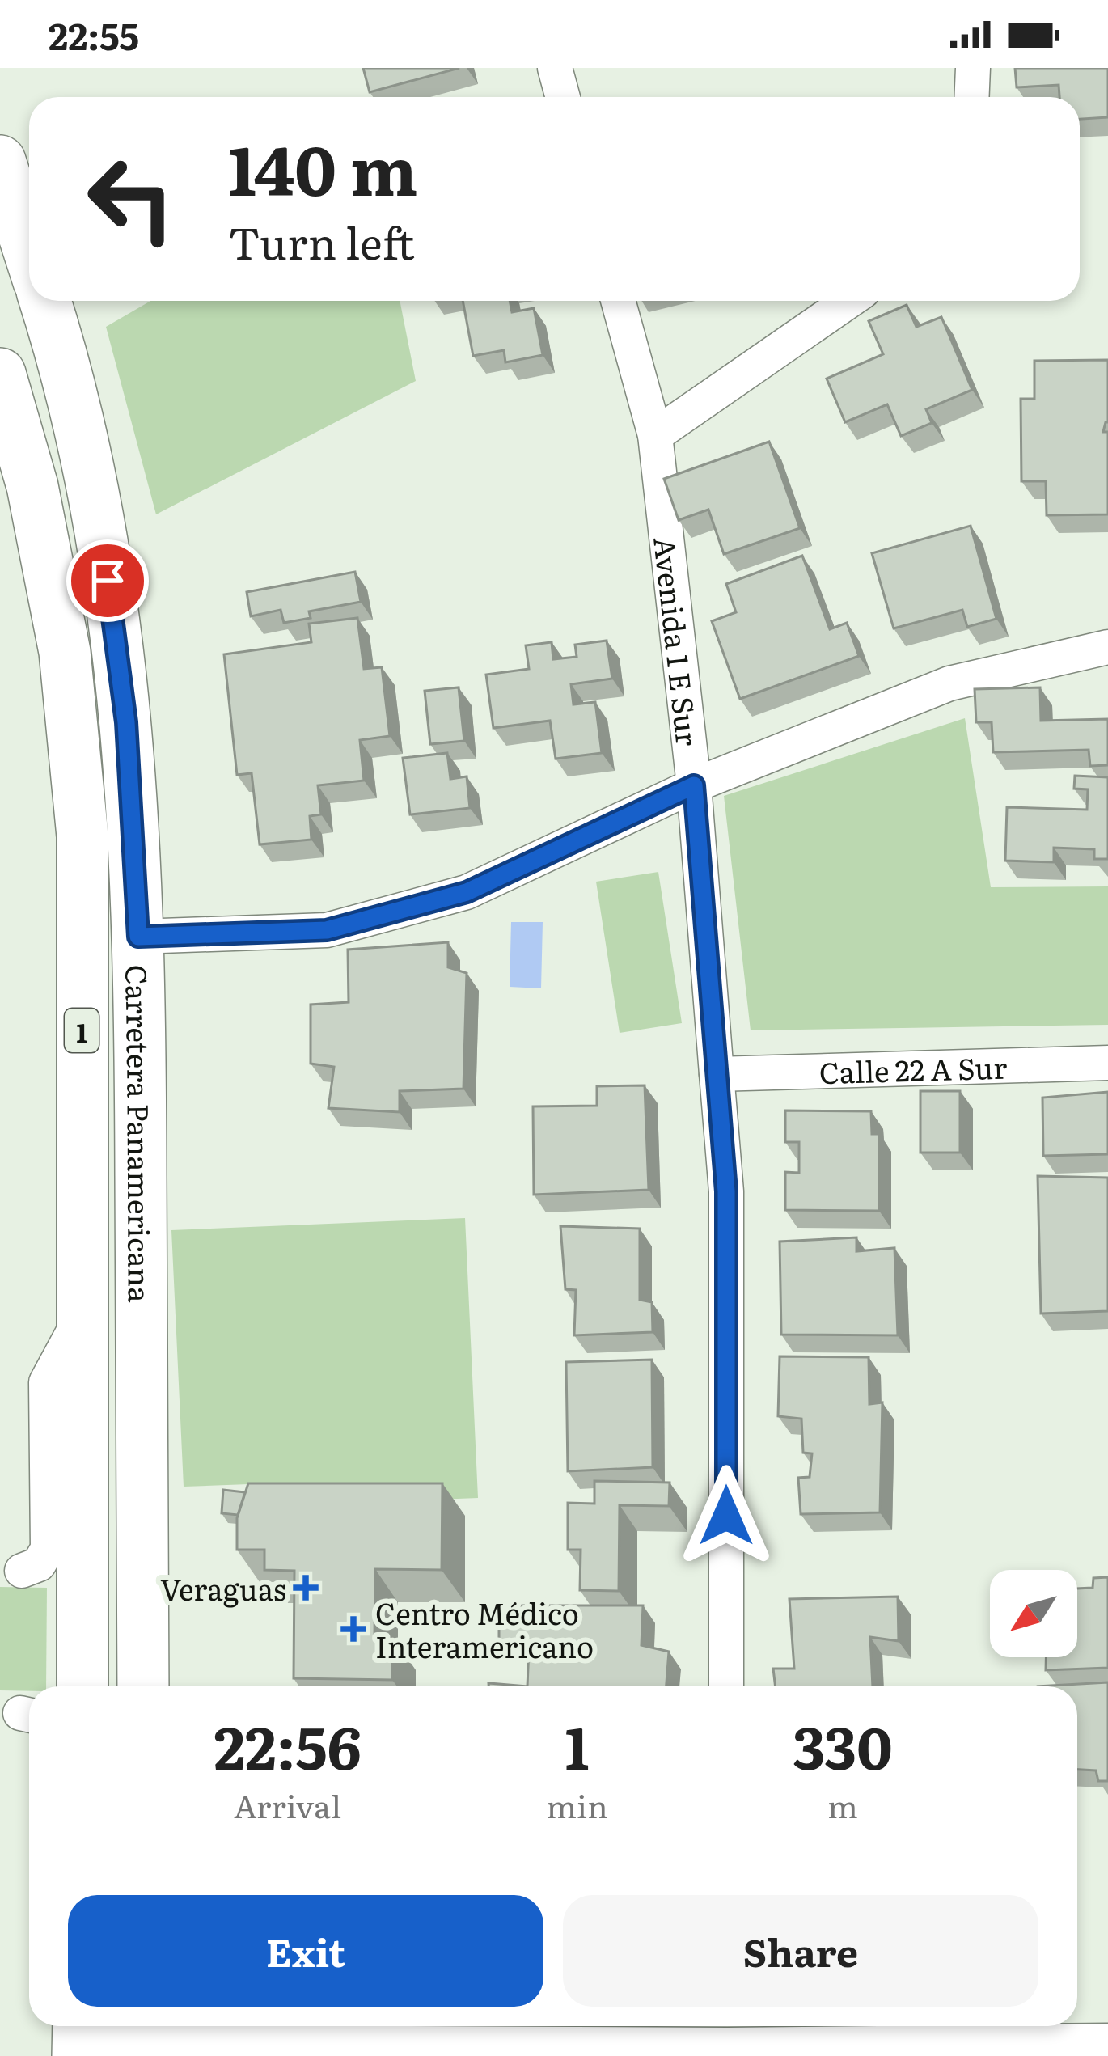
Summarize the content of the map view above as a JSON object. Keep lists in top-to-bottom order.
{
  "streets": {
    "highway": ["1", "Carretera Panamericana"],
    "street": ["Avenida 1 E Sur", "Calle 22 A Sur"]
  },
  "crossings": [
    ["Avenida 1 E Sur", "Calle 22 A Sur"]
  ],
  "places": {
    "health": ["Veraguas", "Centro Médico Interamericano"]
  },
  "north": "bottom left",
  "page": {
    "status": "22:55",
    "turn": ["140 m", "Turn left"],
    "eta": [
      "22:56",
      "Arrival",
      "1",
      "min",
      "330",
      "m"
    ],
    "buttons": ["Exit", "Share"]
  }
}
